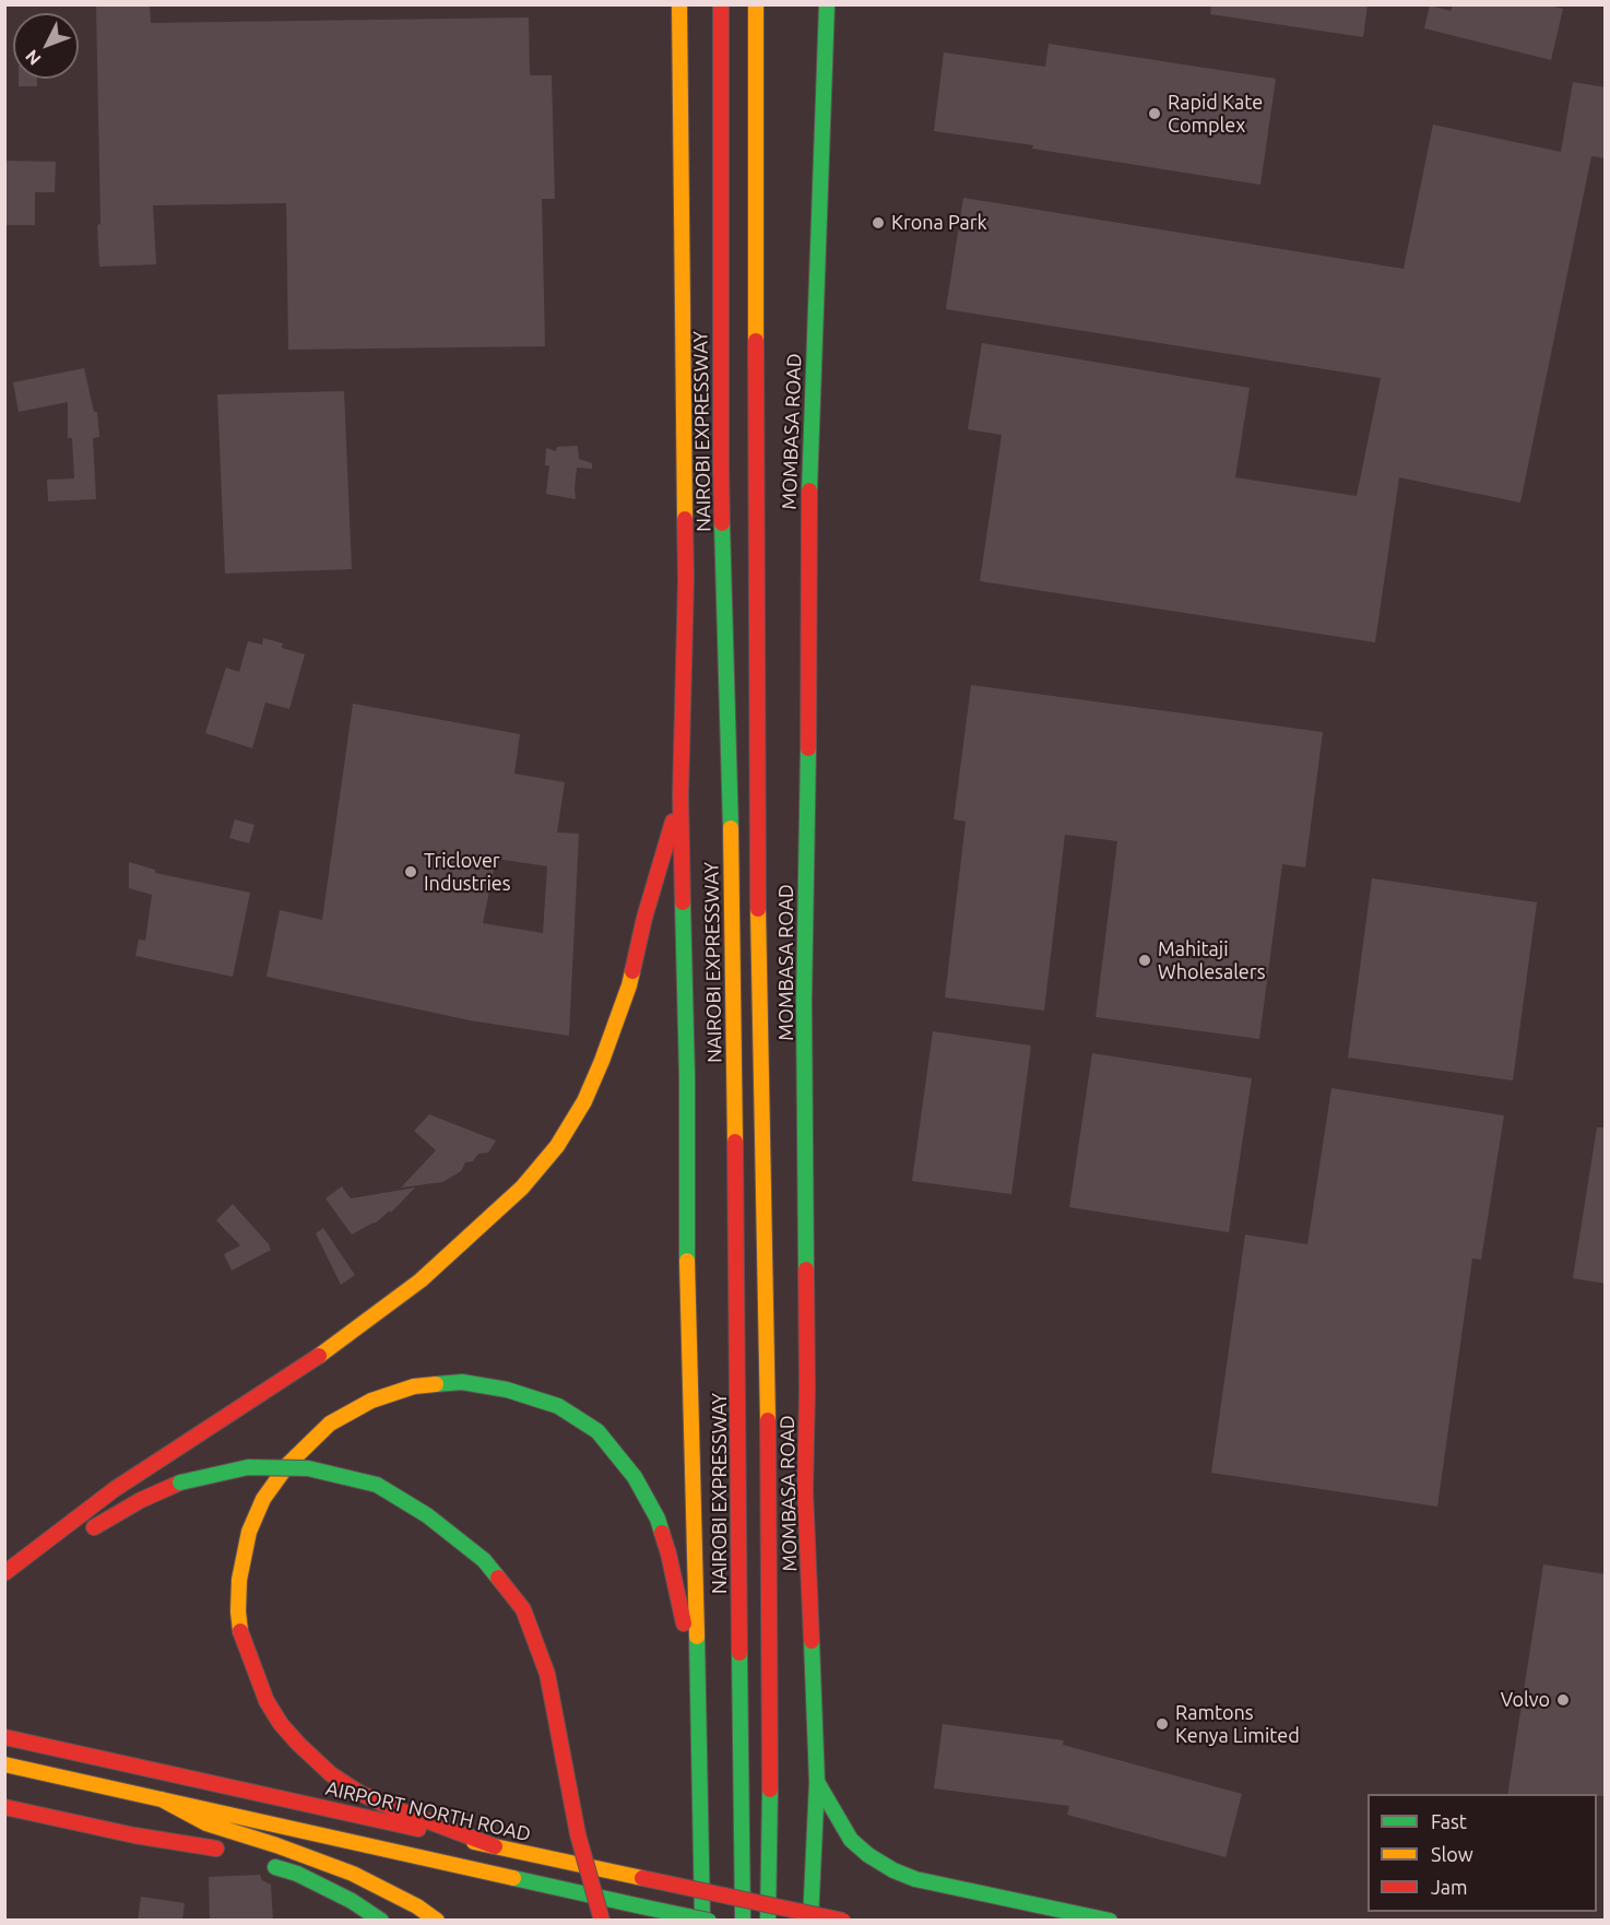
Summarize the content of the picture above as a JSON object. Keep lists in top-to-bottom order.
{
  "streets": {
    "main road": ["NAIROBI EXPRESSWAY", "MOMBASA ROAD", "AIRPORT NORTH ROAD"]
  },
  "places": [
    "Rapid Kate Complex",
    "Krona Park",
    "Triclover Industries",
    "Mahitaji Wholesalers",
    "Volvo",
    "Ramtons Kenya Limited"
  ],
  "legend": ["Fast", "Slow", "Jam"],
  "north": "bottom left"
}
